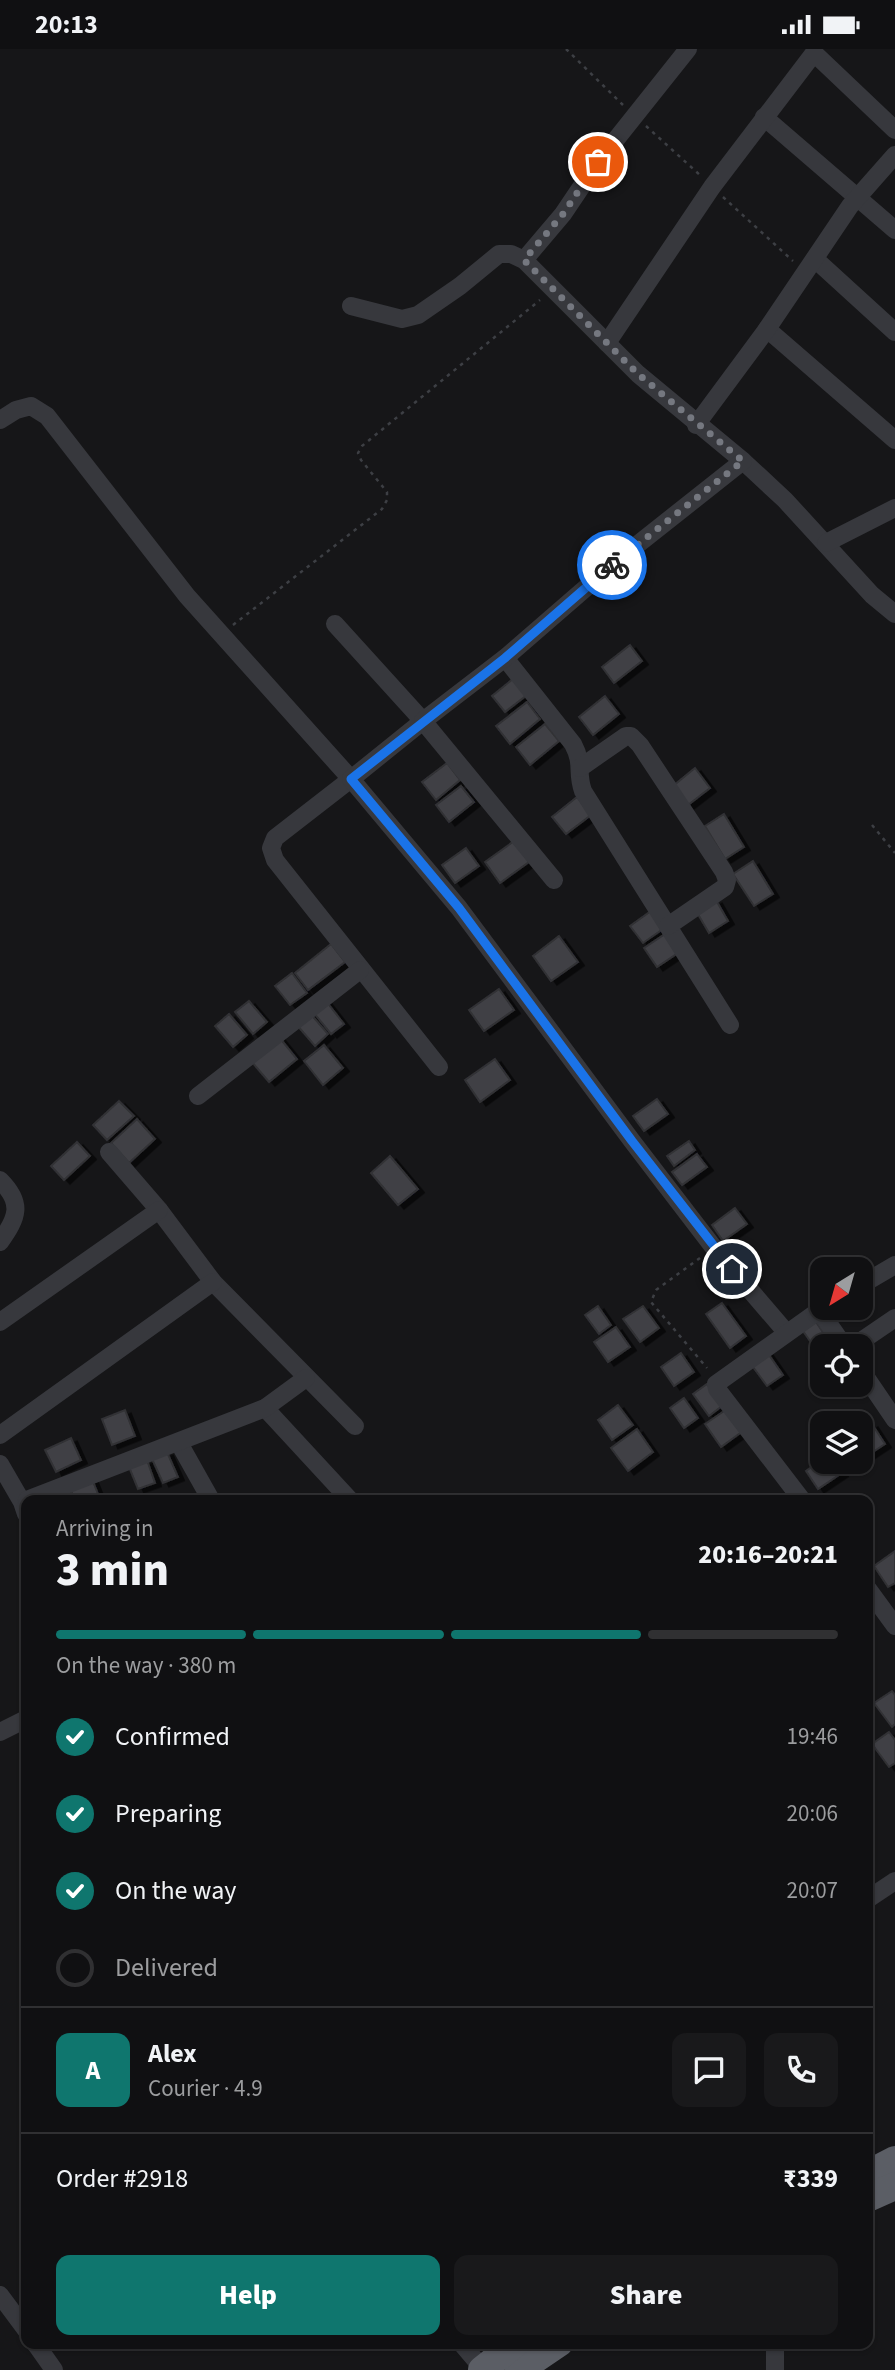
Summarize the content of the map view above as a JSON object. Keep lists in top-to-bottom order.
{
  "north": "bottom left",
  "page": {
    "status": "20:13",
    "heading": ["3 min", "Arriving in", "20:16–20:21"],
    "panel": [
      "Alex",
      "Courier · 4.9",
      "Order #2918",
      "₹339"
    ],
    "bar": "On the way · 380 m",
    "list": [
      ["Confirmed", "19:46"],
      ["Preparing", "20:06"],
      ["On the way", "20:07"],
      "Delivered"
    ],
    "round": "A",
    "buttons": ["Help", "Share"]
  }
}
